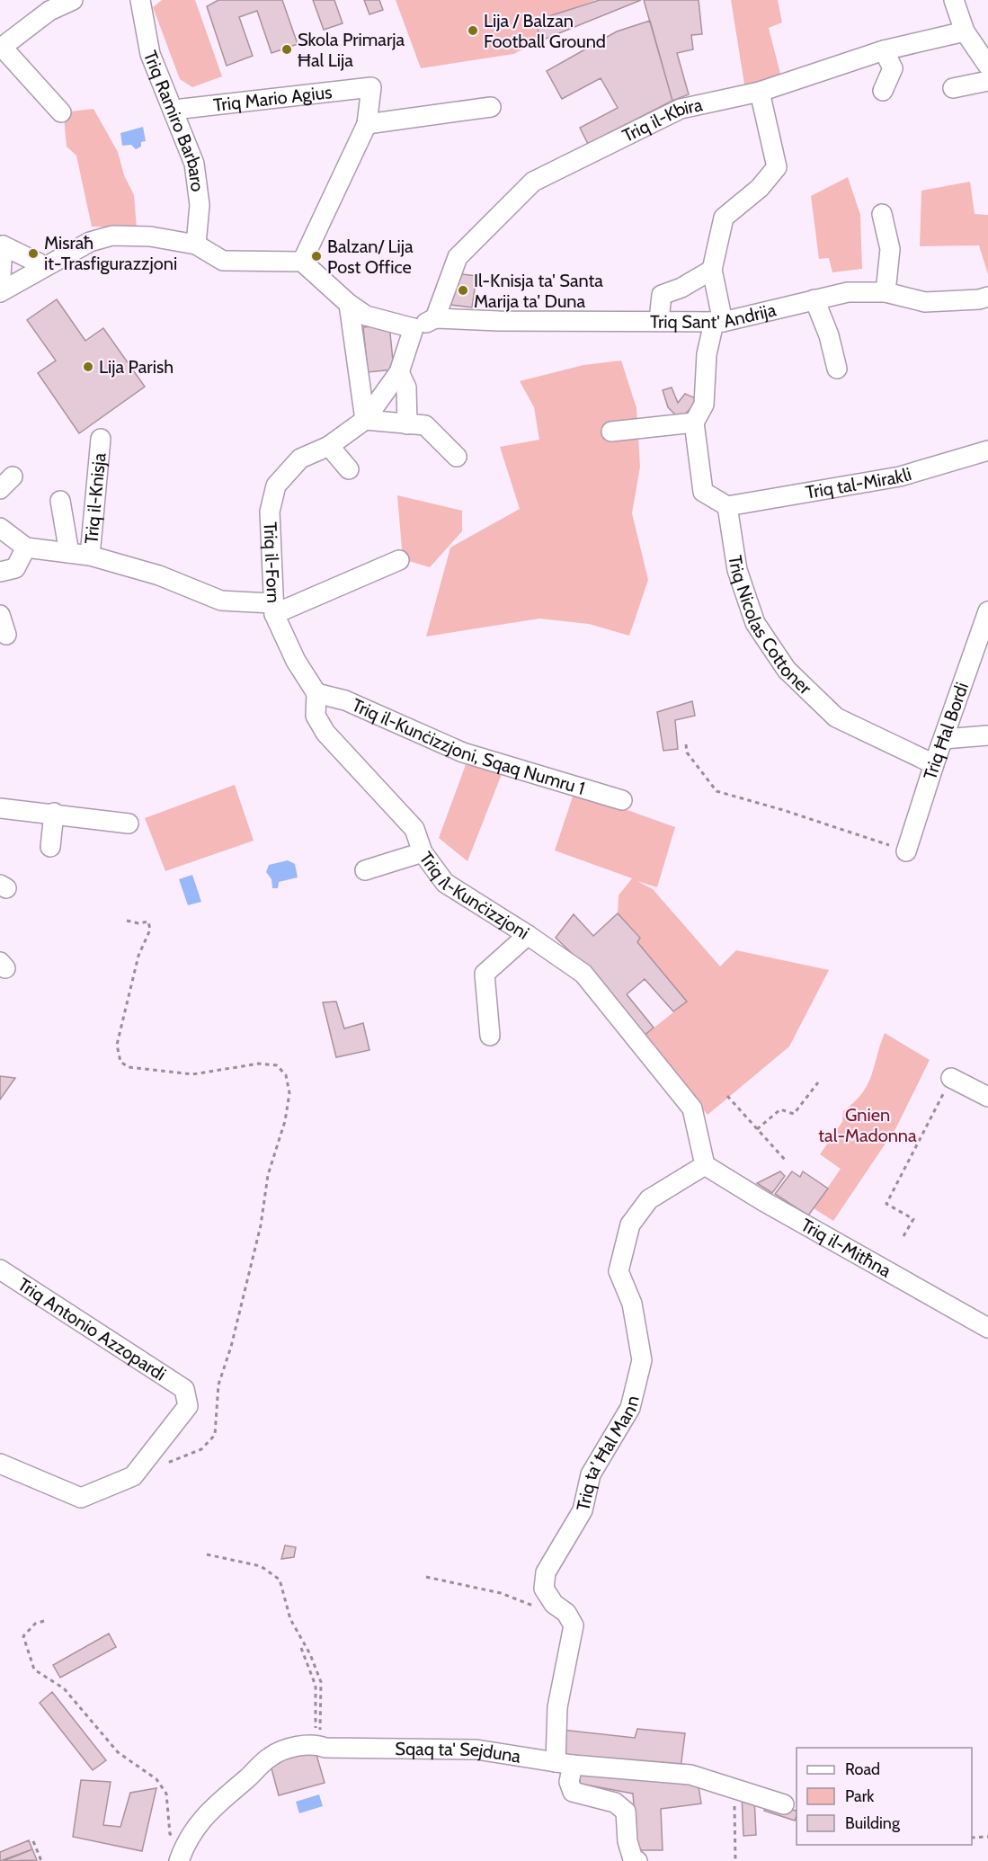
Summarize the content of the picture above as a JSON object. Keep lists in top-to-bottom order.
{
  "streets": {
    "street": [
      "Triq Mario Agius",
      "Triq il-Kbira",
      "Triq Ramiro Barbaro",
      "Triq Sant' Andrija",
      "Triq tal-Mirakli",
      "Triq il-Knisja",
      "Triq il-Forn",
      "Triq Nicolas Cottoner",
      "Triq Ħal Bordi",
      "Triq il-Kunċizzjoni, Sqaq Numru 1",
      "Triq il-Kunċizzjoni",
      "Triq il-Mitħna",
      "Triq Antonio Azzopardi",
      "Triq ta' Ħal Mann",
      "Sqaq ta' Sejduna"
    ]
  },
  "crossings": [
    ["Triq Mario Agius", "Triq Ramiro Barbaro"],
    ["Triq il-Kbira", "Triq Sant' Andrija"],
    ["Triq tal-Mirakli", "Triq Nicolas Cottoner"],
    ["Triq il-Knisja", "Triq il-Forn"],
    ["Triq il-Forn", "Triq il-Kunċizzjoni"],
    ["Triq Nicolas Cottoner", "Triq Ħal Bordi"],
    ["Triq il-Kunċizzjoni, Sqaq Numru 1", "Triq il-Kunċizzjoni"],
    ["Triq il-Kunċizzjoni", "Triq il-Mitħna"],
    ["Triq il-Kunċizzjoni", "Triq ta' Ħal Mann"],
    ["Triq il-Mitħna", "Triq ta' Ħal Mann"],
    ["Triq ta' Ħal Mann", "Sqaq ta' Sejduna"]
  ],
  "parks": ["Gnien tal-Madonna"],
  "places": [
    "Lija / Balzan Football Ground",
    "Skola Primarja Ħal Lija",
    "Misraħ it-Trasfigurazzjoni",
    "Balzan/ Lija Post Office",
    "Il-Knisja ta' Santa Marija ta' Duna",
    "Lija Parish"
  ],
  "legend": ["Road", "Park", "Building"]
}
